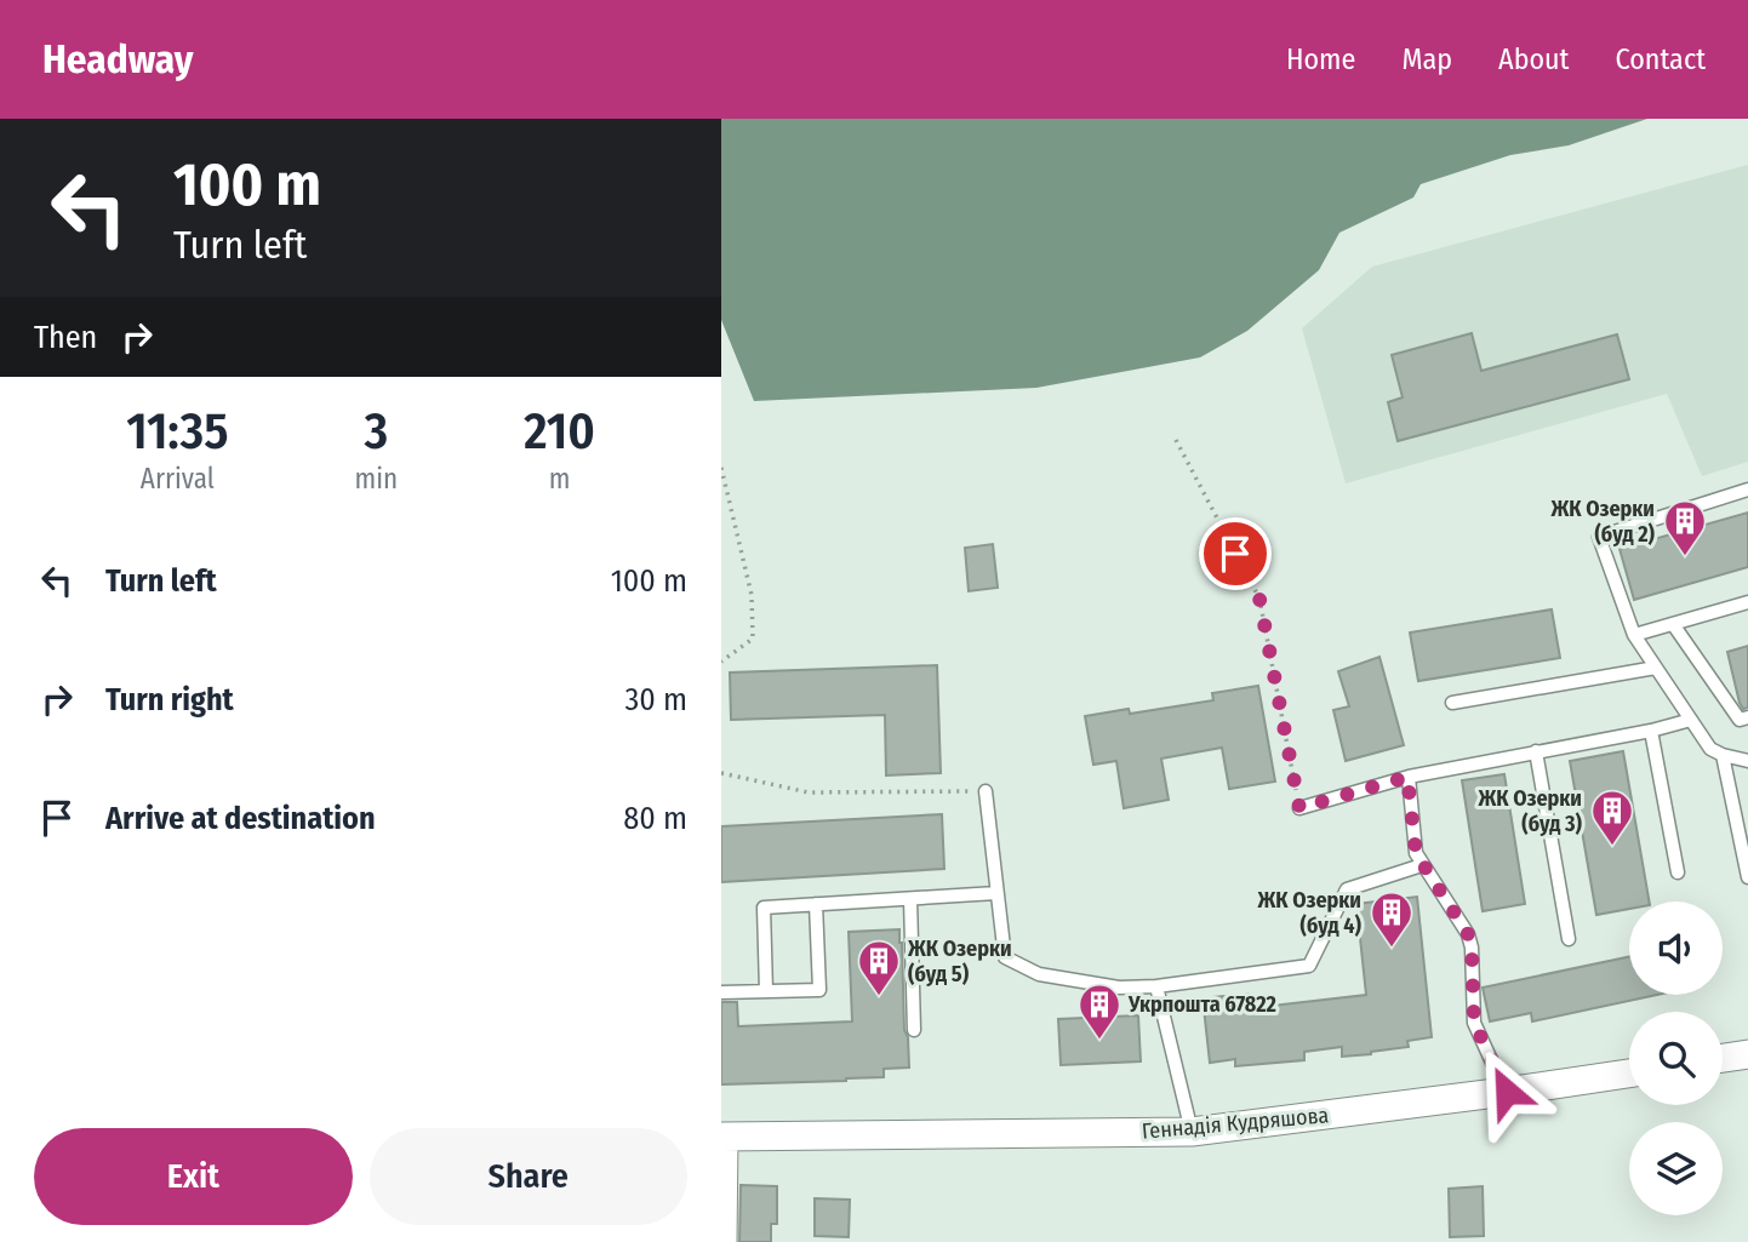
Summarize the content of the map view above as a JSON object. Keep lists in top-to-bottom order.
{
  "streets": {
    "street": ["Геннадія Кудряшова"]
  },
  "places": {
    "building": [
      "ЖК Озерки (буд 2)",
      "ЖК Озерки (буд 3)",
      "ЖК Озерки (буд 4)",
      "ЖК Озерки (буд 5)",
      "Укрпошта 67822"
    ]
  },
  "page": {
    "header": "Headway",
    "nav": [
      "Home",
      "Map",
      "About",
      "Contact"
    ],
    "turn": ["100 m", "Turn left"],
    "then": "Then",
    "eta": [
      "11:35",
      "Arrival",
      "3",
      "min",
      "210",
      "m"
    ],
    "list": [
      {
        "name": "Turn left",
        "value": "100 m"
      },
      {
        "name": "Turn right",
        "value": "30 m"
      },
      {
        "name": "Arrive at destination",
        "value": "80 m"
      }
    ],
    "buttons": ["Exit", "Share"]
  }
}
